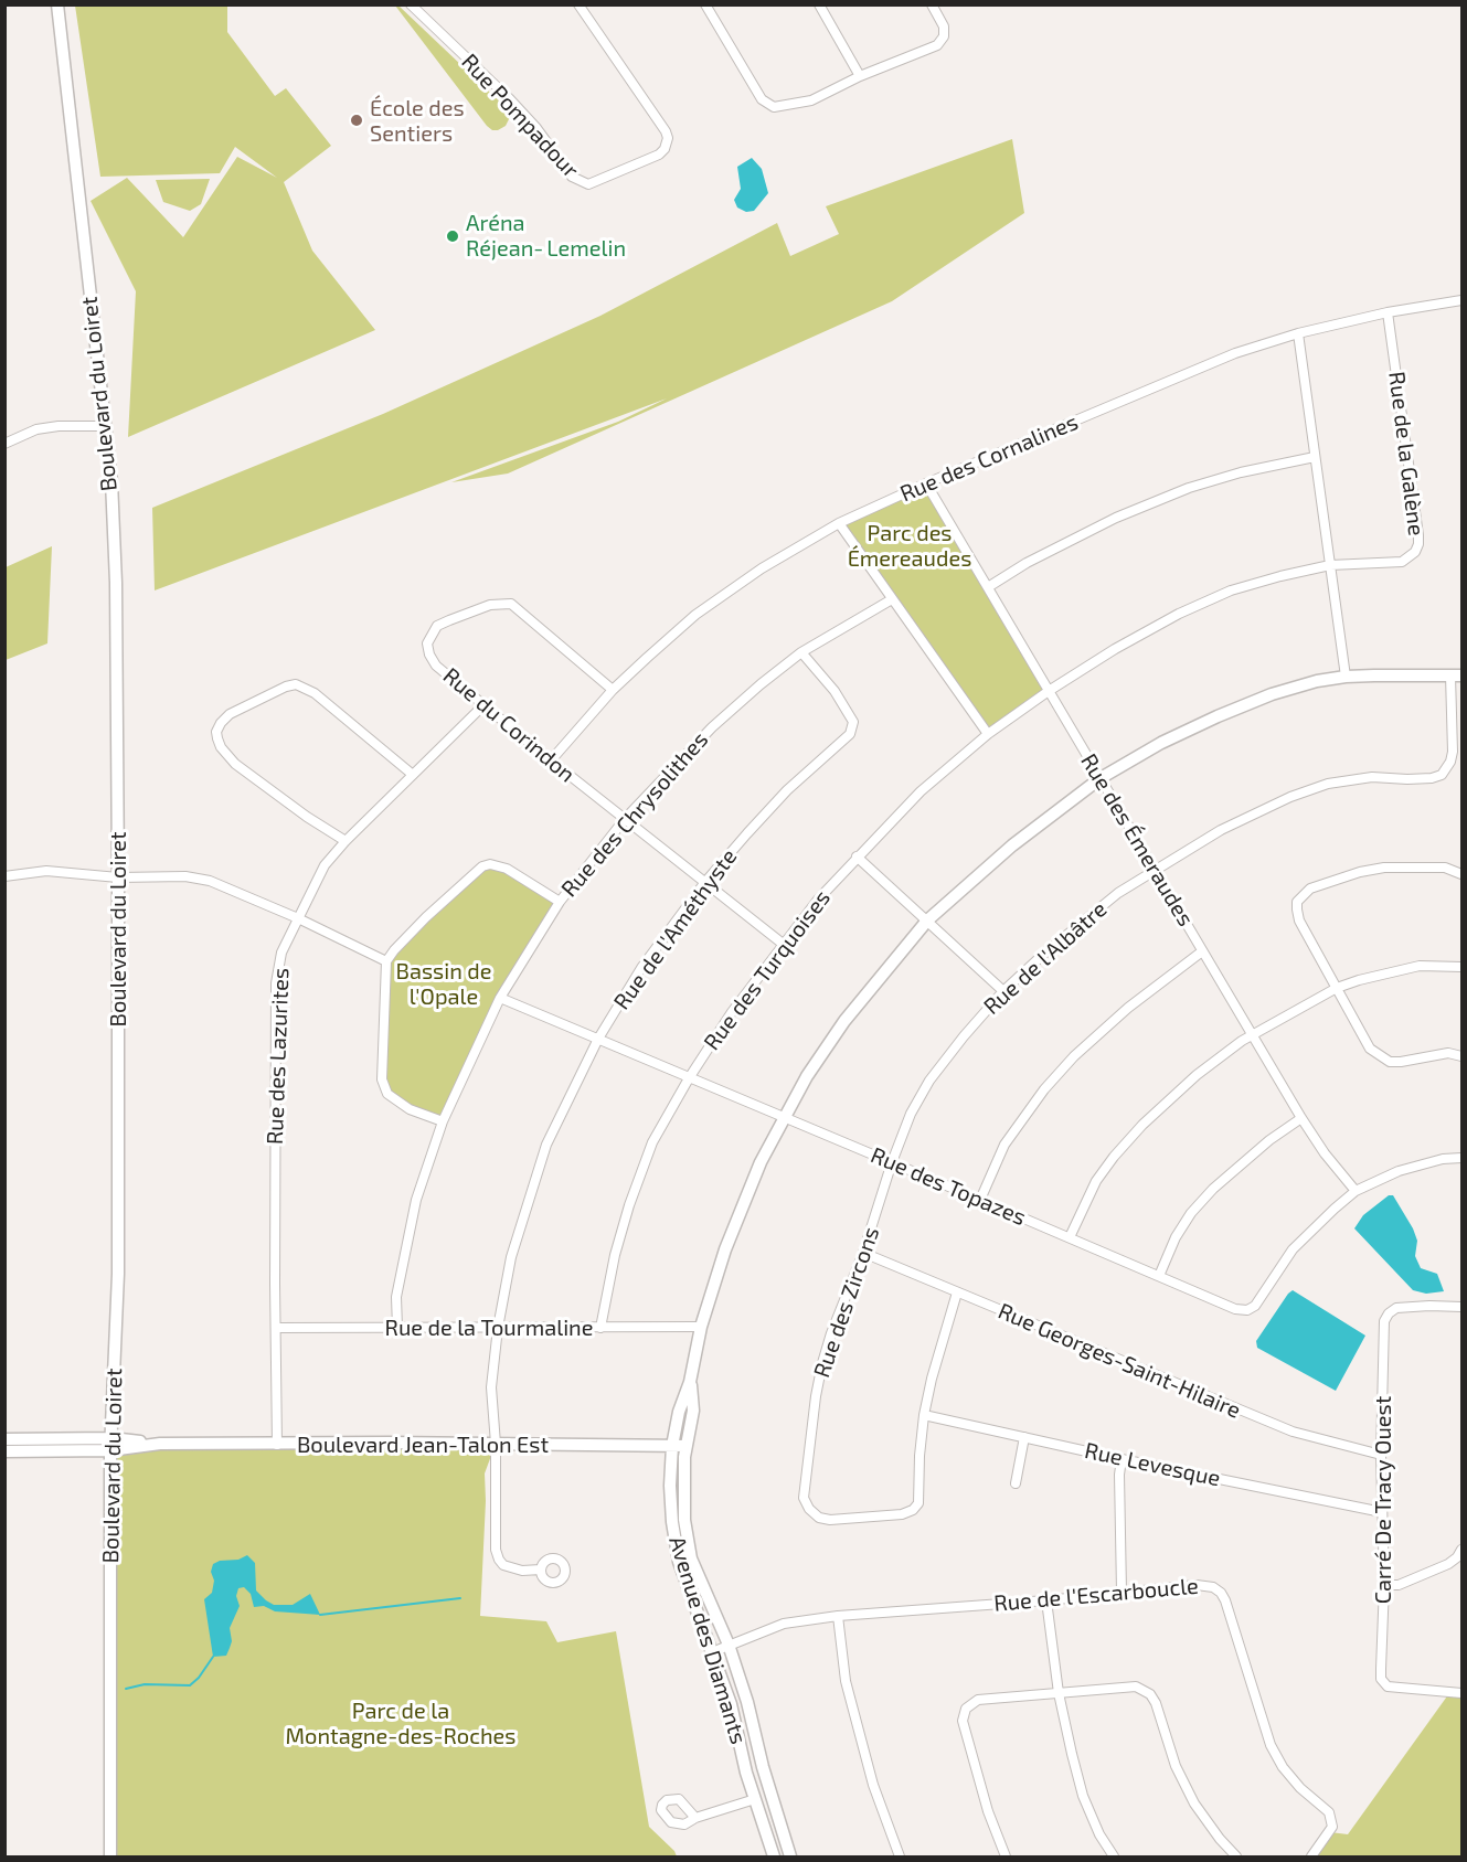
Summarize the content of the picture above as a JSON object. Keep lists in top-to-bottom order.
{
  "streets": {
    "street": [
      "Rue Pompadour",
      "Boulevard du Loiret",
      "Rue de la Galène",
      "Rue des Cornalines",
      "Rue du Corindon",
      "Rue des Chrysolithes",
      "Rue des Émeraudes",
      "Rue de l'Améthyste",
      "Rue de l'Albâtre",
      "Rue des Turquoises",
      "Rue des Lazurites",
      "Rue des Topazes",
      "Rue des Zircons",
      "Rue de la Tourmaline",
      "Rue Georges-Saint-Hilaire",
      "Boulevard Jean-Talon Est",
      "Rue Levesque",
      "Carré De Tracy Ouest",
      "Rue de l'Escarboucle",
      "Avenue des Diamants"
    ]
  },
  "crossings": [
    ["Boulevard du Loiret", "Boulevard Jean-Talon Est"],
    ["Rue de la Galène", "Rue des Cornalines"],
    ["Rue de la Galène", "Rue des Émeraudes"],
    ["Rue de la Galène", "Rue des Turquoises"],
    ["Rue des Cornalines", "Rue du Corindon"],
    ["Rue des Cornalines", "Rue des Émeraudes"],
    ["Rue du Corindon", "Rue des Chrysolithes"],
    ["Rue du Corindon", "Rue de l'Améthyste"],
    ["Rue du Corindon", "Rue des Turquoises"],
    ["Rue du Corindon", "Rue des Lazurites"],
    ["Rue des Chrysolithes", "Rue de l'Améthyste"],
    ["Rue des Chrysolithes", "Rue des Topazes"],
    ["Rue des Chrysolithes", "Rue de la Tourmaline"],
    ["Rue des Émeraudes", "Rue de l'Albâtre"],
    ["Rue des Émeraudes", "Rue des Turquoises"],
    ["Rue des Émeraudes", "Rue des Topazes"],
    ["Rue des Émeraudes", "Avenue des Diamants"],
    ["Rue de l'Améthyste", "Rue des Topazes"],
    ["Rue de l'Améthyste", "Rue de la Tourmaline"],
    ["Rue de l'Améthyste", "Boulevard Jean-Talon Est"],
    ["Rue de l'Albâtre", "Rue des Topazes"],
    ["Rue de l'Albâtre", "Rue des Zircons"],
    ["Rue de l'Albâtre", "Avenue des Diamants"],
    ["Rue des Turquoises", "Rue des Topazes"],
    ["Rue des Turquoises", "Rue de la Tourmaline"],
    ["Rue des Lazurites", "Rue de la Tourmaline"],
    ["Rue des Lazurites", "Boulevard Jean-Talon Est"],
    ["Rue des Topazes", "Rue des Zircons"],
    ["Rue des Topazes", "Avenue des Diamants"],
    ["Rue des Zircons", "Rue Georges-Saint-Hilaire"],
    ["Rue des Zircons", "Rue Levesque"],
    ["Rue de la Tourmaline", "Avenue des Diamants"],
    ["Rue Georges-Saint-Hilaire", "Carré De Tracy Ouest"],
    ["Boulevard Jean-Talon Est", "Avenue des Diamants"],
    ["Rue Levesque", "Carré De Tracy Ouest"],
    ["Rue de l'Escarboucle", "Avenue des Diamants"]
  ],
  "parks": ["Parc des Émereaudes", "Bassin de l'Opale", "Parc de la Montagne-des-Roches"],
  "places": ["École des Sentiers", "Aréna Réjean‑Lemelin"]
}
